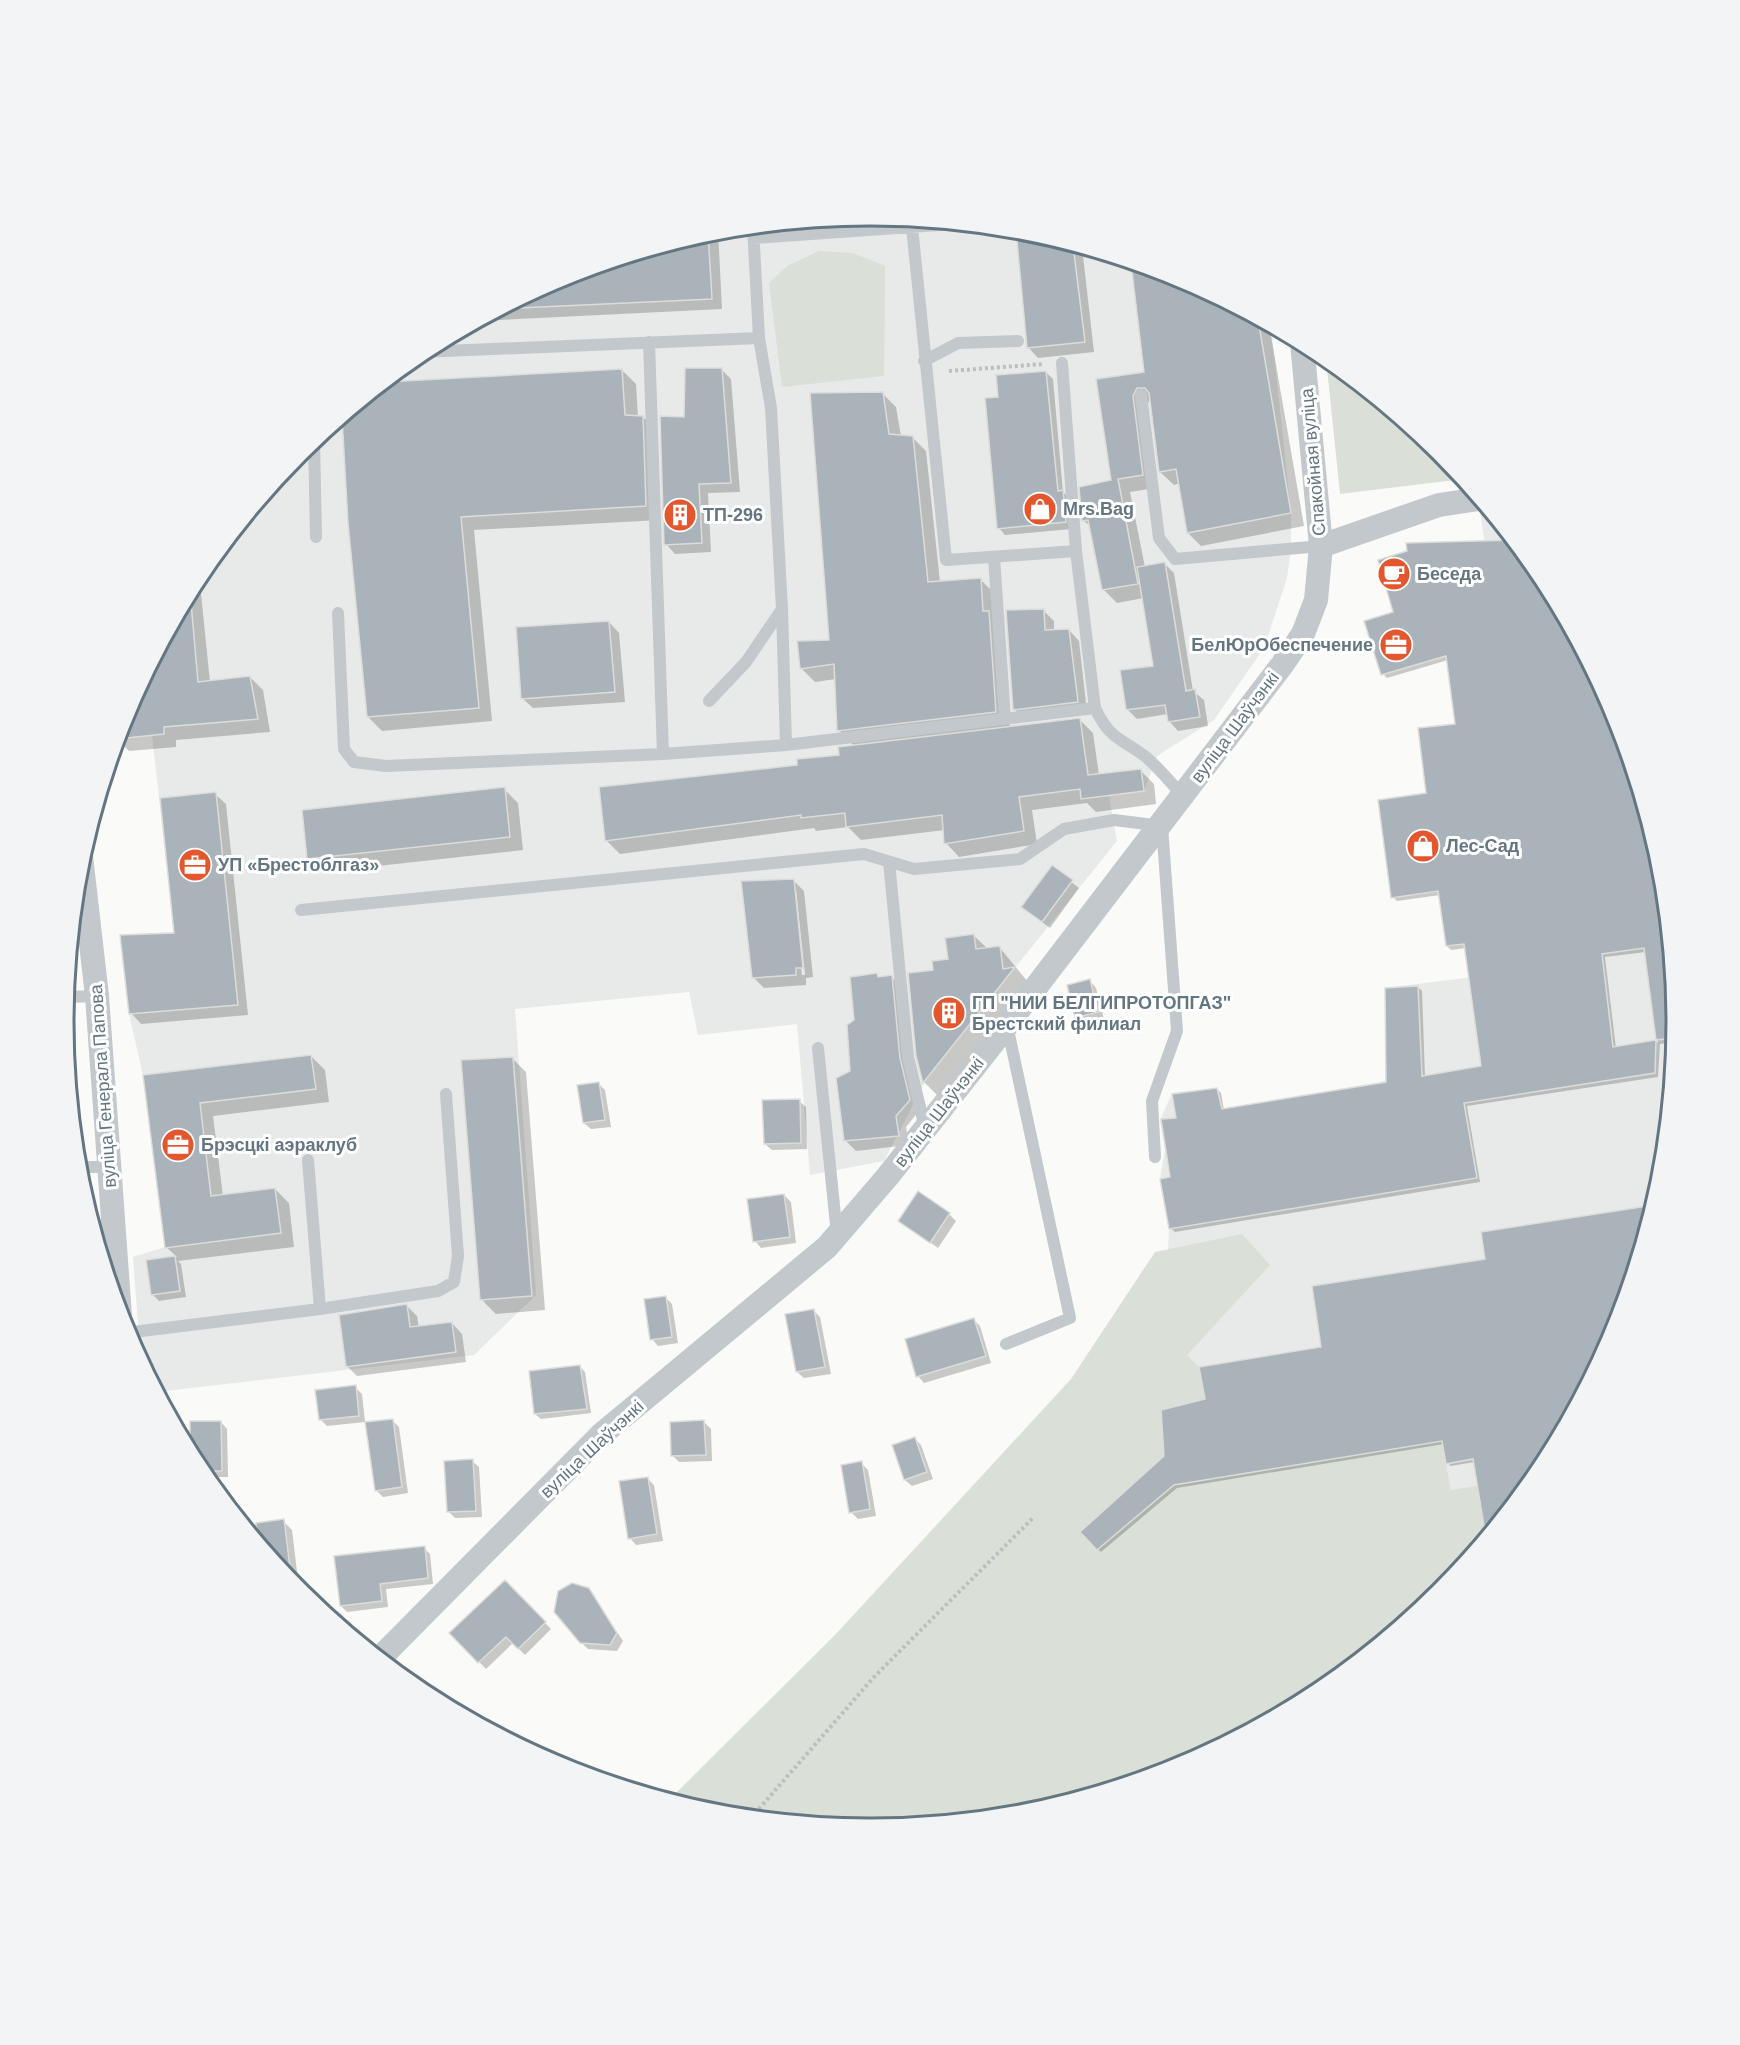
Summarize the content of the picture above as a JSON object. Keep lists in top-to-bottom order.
{
  "streets": {
    "street": ["Спакойная вуліца", "вуліца Шаўчэнкі", "вуліца Генерала Папова"]
  },
  "crossings": [
    ["Спакойная вуліца", "вуліца Шаўчэнкі"]
  ],
  "places": {
    "shop": ["Mrs.Bag", "Лес-Сад"],
    "building": ["ТП-296", "ГП \"НИИ БЕЛГИПРОТОПГАЗ\" Брестский филиал"],
    "cafe": ["Беседа"],
    "office": ["БелЮрОбеспечение", "УП «Брестоблгаз»", "Брэсцкі аэраклуб"]
  }
}
